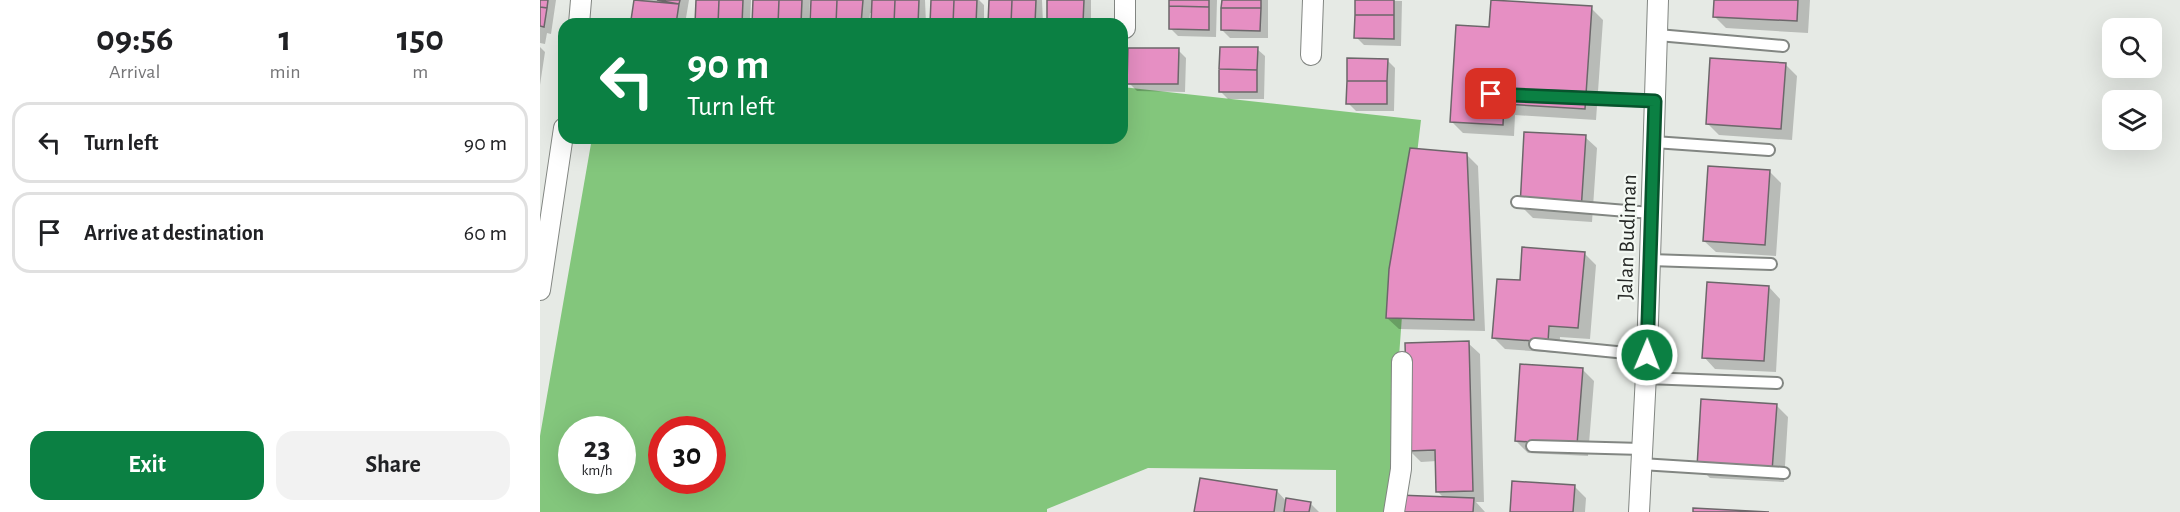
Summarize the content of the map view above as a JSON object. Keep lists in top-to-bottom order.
{
  "streets": {
    "street": ["Jalan Budiman"]
  },
  "page": {
    "eta": [
      "09:56",
      "Arrival",
      "1",
      "min",
      "150",
      "m"
    ],
    "turn": ["90 m", "Turn left"],
    "list": [
      {
        "name": "Turn left",
        "value": "90 m"
      },
      {
        "name": "Arrive at destination",
        "value": "60 m"
      }
    ],
    "speed": "23 km/h",
    "limit": "30",
    "buttons": ["Exit", "Share"]
  }
}
